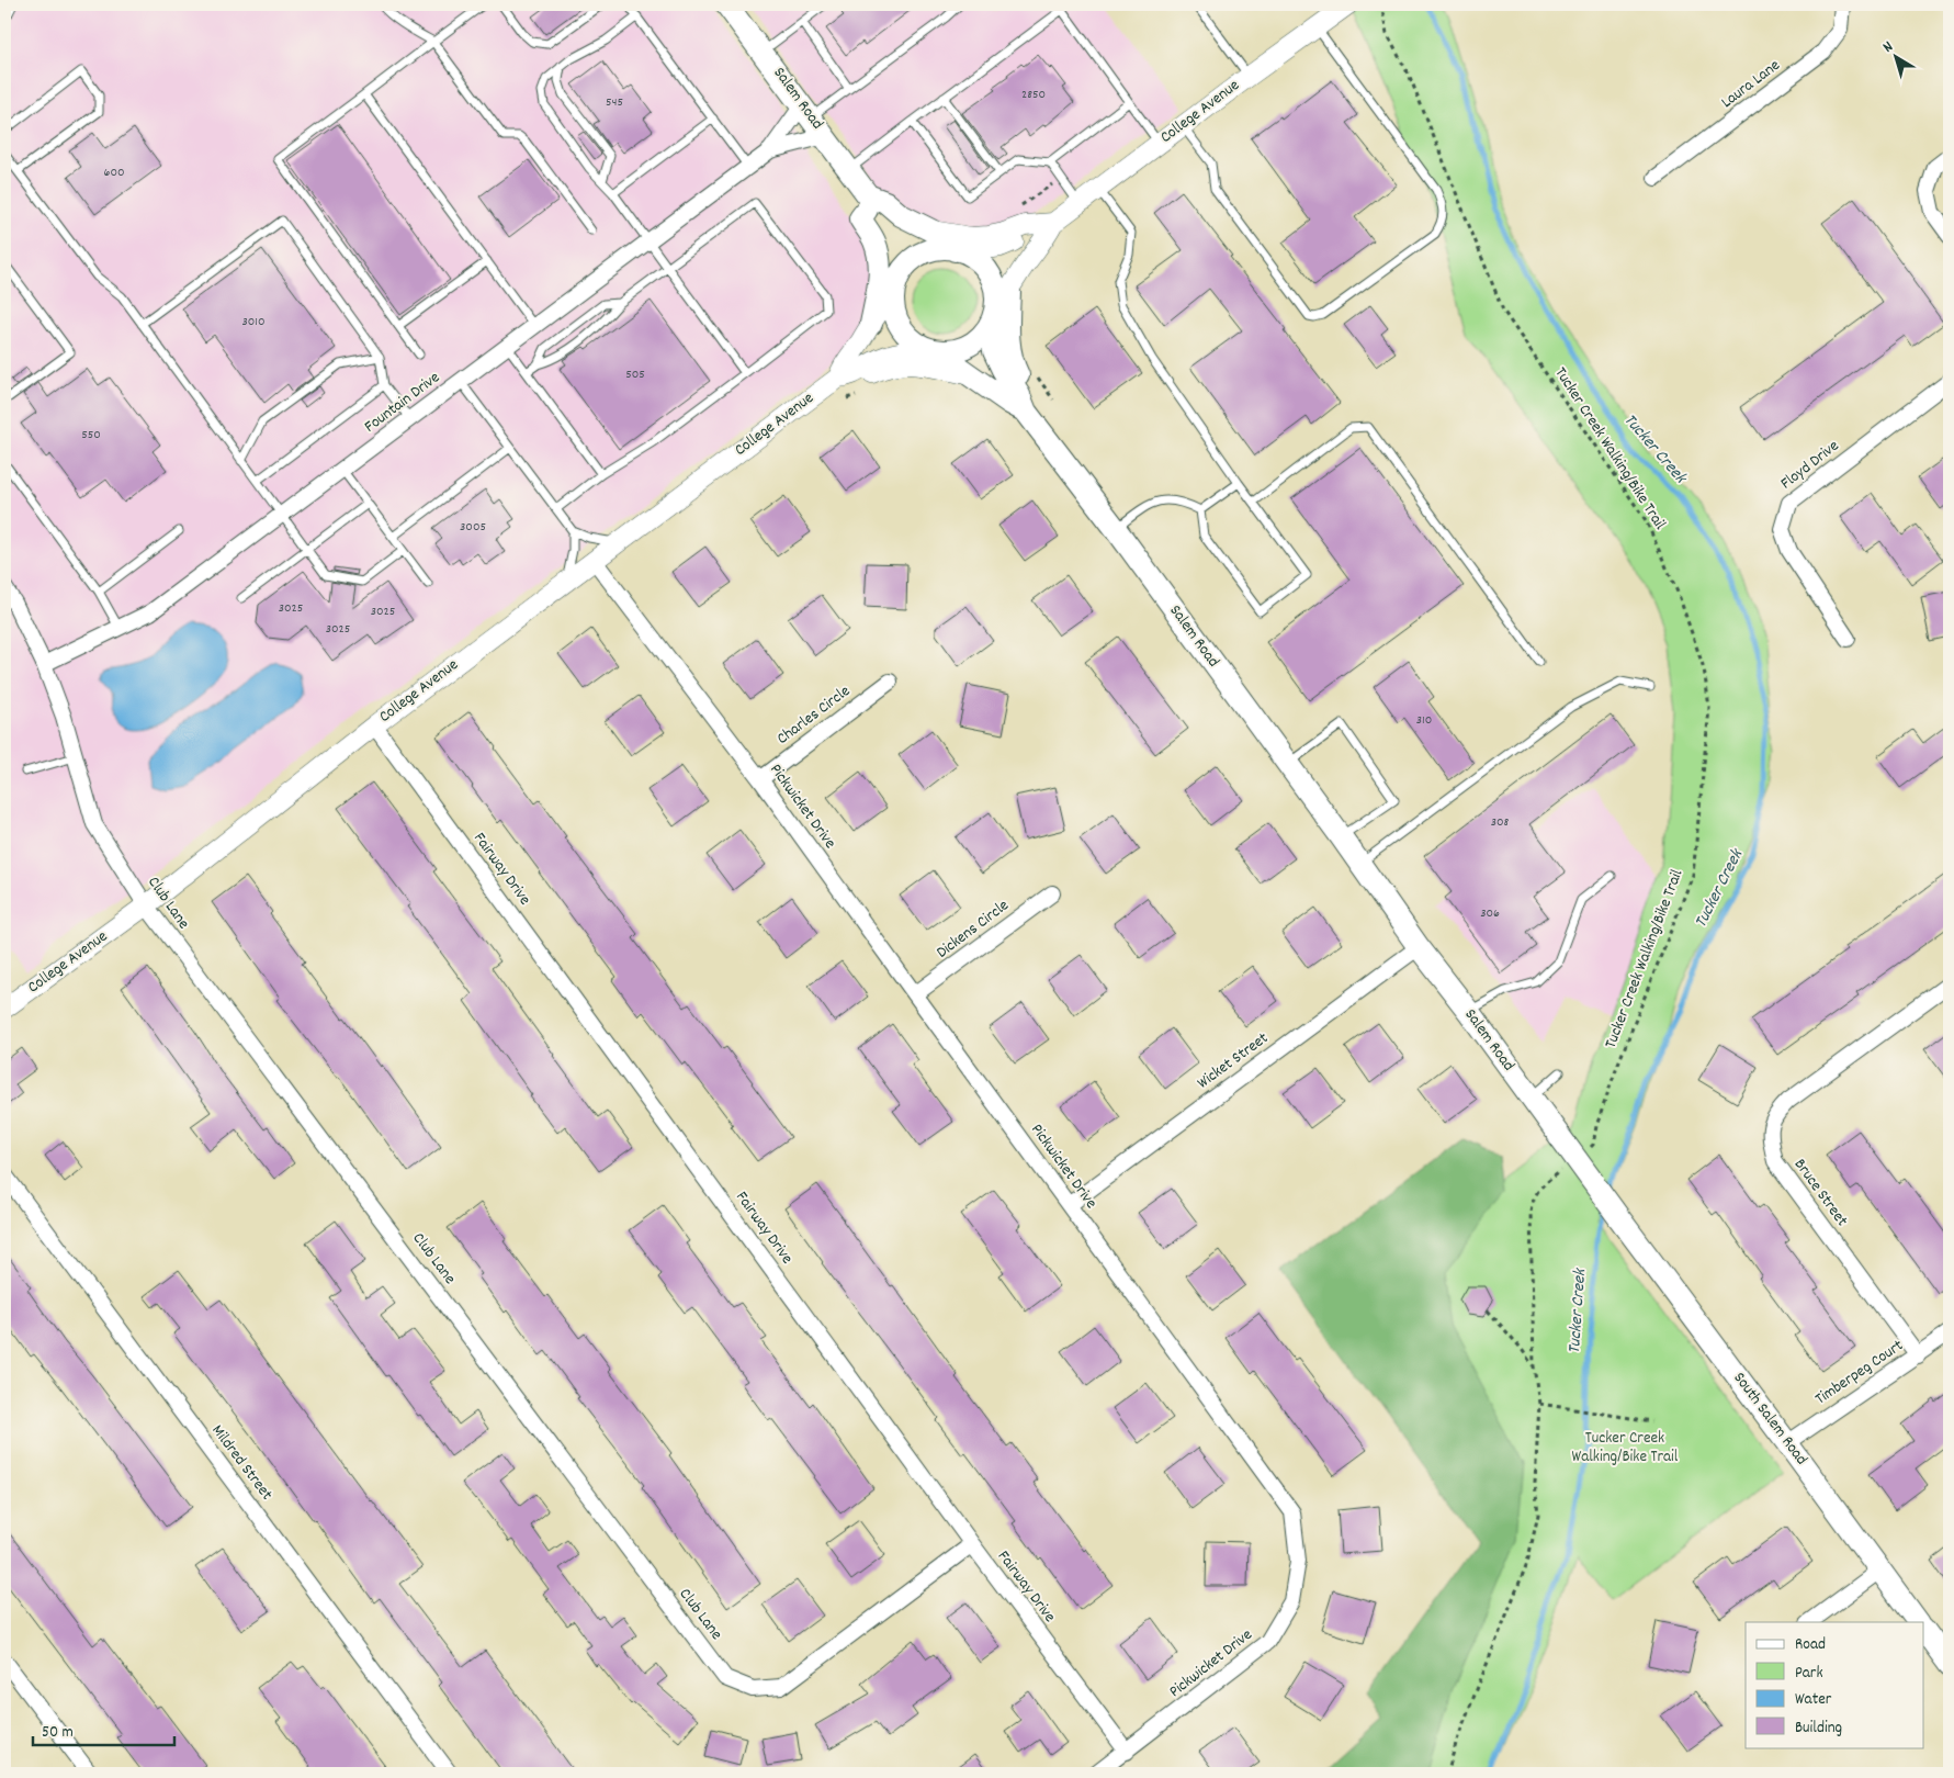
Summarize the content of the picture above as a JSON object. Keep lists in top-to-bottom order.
{
  "streets": {
    "main road": ["Salem Road", "South Salem Road"],
    "street": [
      "Laura Lane",
      "College Avenue",
      "Fountain Drive",
      "Floyd Drive",
      "Charles Circle",
      "Pickwicket Drive",
      "Fairway Drive",
      "Club Lane",
      "Dickens Circle",
      "Wicket Street",
      "Bruce Street",
      "Timberpeg Court",
      "Mildred Street"
    ],
    "path": ["Tucker Creek Walking/Bike Trail"]
  },
  "crossings": [
    ["Salem Road", "College Avenue"],
    ["Salem Road", "Fountain Drive"],
    ["Salem Road", "Wicket Street"],
    ["Salem Road", "South Salem Road"],
    ["College Avenue", "Pickwicket Drive"],
    ["College Avenue", "Fairway Drive"],
    ["College Avenue", "Club Lane"],
    ["Fountain Drive", "Club Lane"],
    ["Charles Circle", "Pickwicket Drive"],
    ["Pickwicket Drive", "Fairway Drive"],
    ["Pickwicket Drive", "Dickens Circle"],
    ["Pickwicket Drive", "Wicket Street"],
    ["Fairway Drive", "Club Lane"],
    ["Bruce Street", "Timberpeg Court"],
    ["Timberpeg Court", "South Salem Road"]
  ],
  "water": ["Tucker Creek"],
  "parks": ["Tucker Creek Walking/Bike Trail"],
  "house_numbers": [
    "2850",
    "545",
    "600",
    "3010",
    "505",
    "550",
    "3005",
    "3025",
    "3025",
    "3025",
    "310",
    "308",
    "306"
  ],
  "legend": [
    "Road",
    "Park",
    "Water",
    "Building"
  ],
  "scale_bar": "50 m",
  "north": "top left"
}
